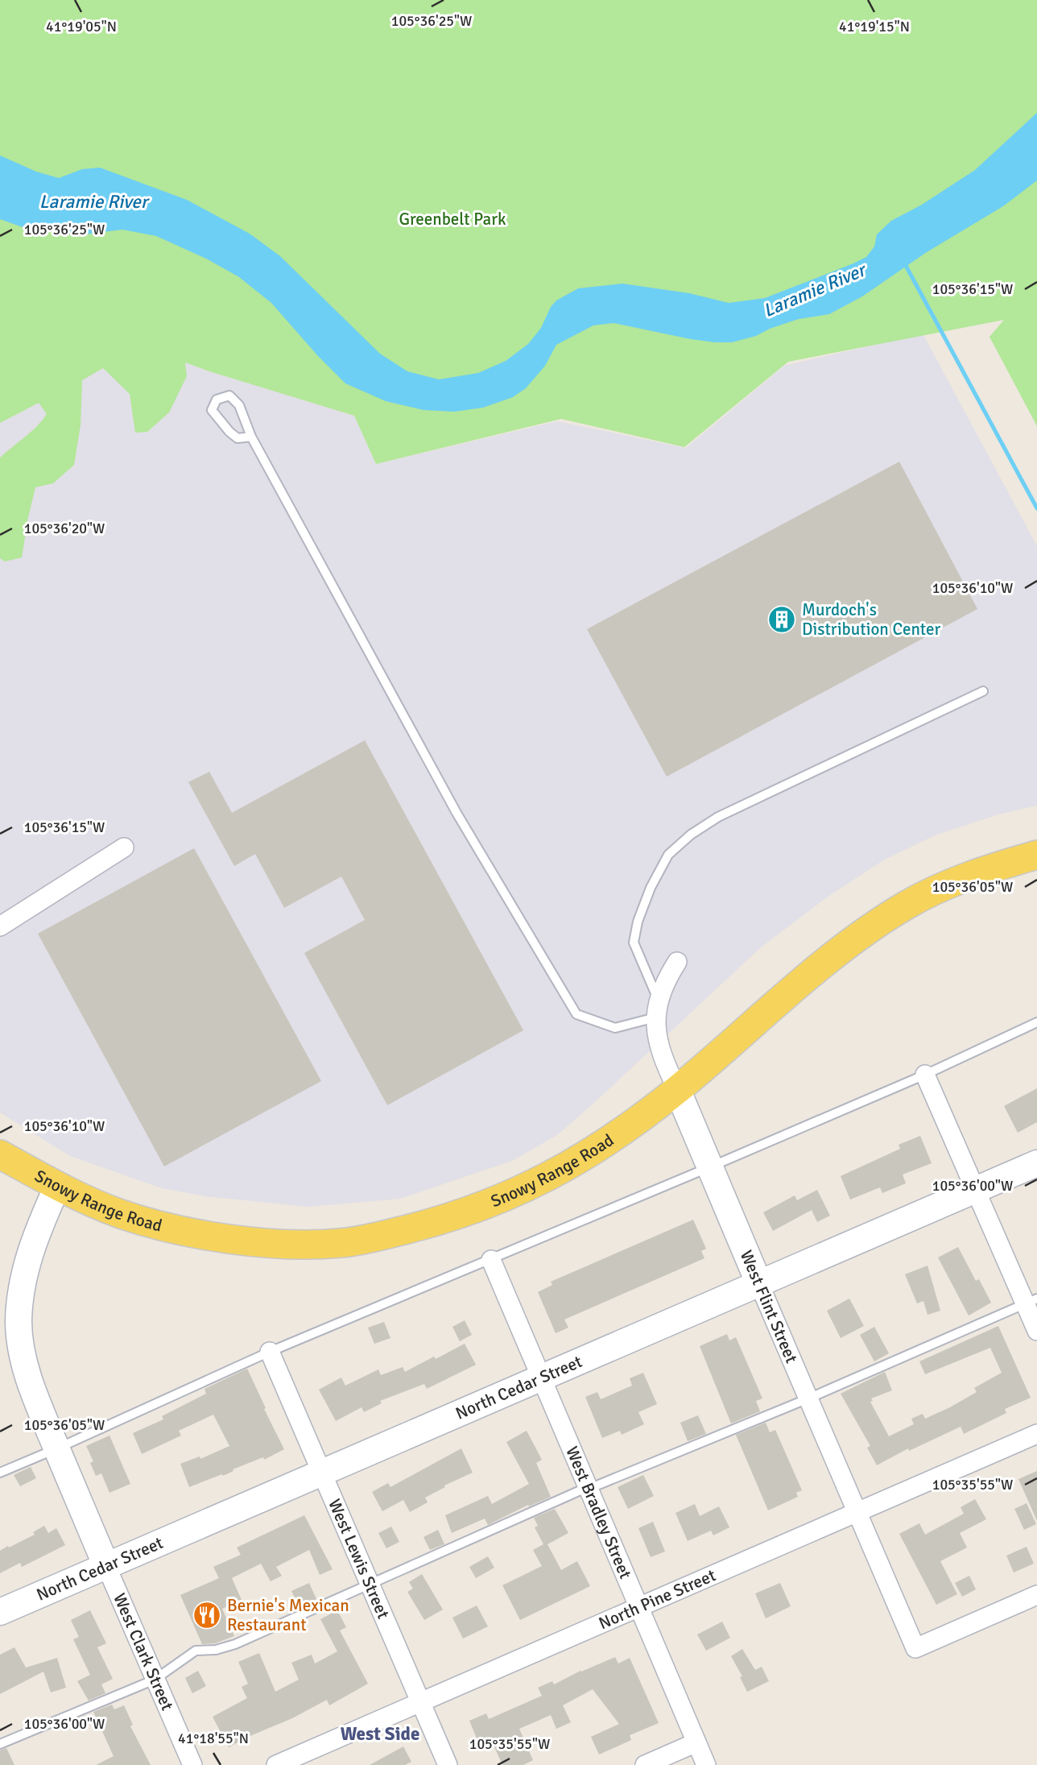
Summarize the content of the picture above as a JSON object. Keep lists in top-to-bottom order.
{
  "streets": {
    "main road": ["Snowy Range Road"],
    "street": [
      "West Flint Street",
      "North Cedar Street",
      "West Bradley Street",
      "West Lewis Street",
      "North Pine Street",
      "West Clark Street"
    ]
  },
  "crossings": [
    ["Snowy Range Road", "West Flint Street"],
    ["Snowy Range Road", "West Clark Street"],
    ["West Flint Street", "North Cedar Street"],
    ["West Flint Street", "North Pine Street"],
    ["North Cedar Street", "West Bradley Street"],
    ["North Cedar Street", "West Lewis Street"],
    ["North Cedar Street", "West Clark Street"],
    ["West Bradley Street", "North Pine Street"],
    ["West Lewis Street", "North Pine Street"]
  ],
  "districts": ["West Side"],
  "water": ["Laramie River"],
  "parks": ["Greenbelt Park"],
  "places": {
    "building": ["Murdoch's Distribution Center"],
    "restaurant": ["Bernie's Mexican Restaurant"]
  },
  "coordinates": [
    "105°36'25\"W",
    "41°19'05\"N",
    "41°19'15\"N",
    "105°36'15\"W",
    "105°36'20\"W",
    "105°36'10\"W",
    "105°36'05\"W",
    "105°36'00\"W",
    "105°35'55\"W",
    "41°18'55\"N"
  ]
}
